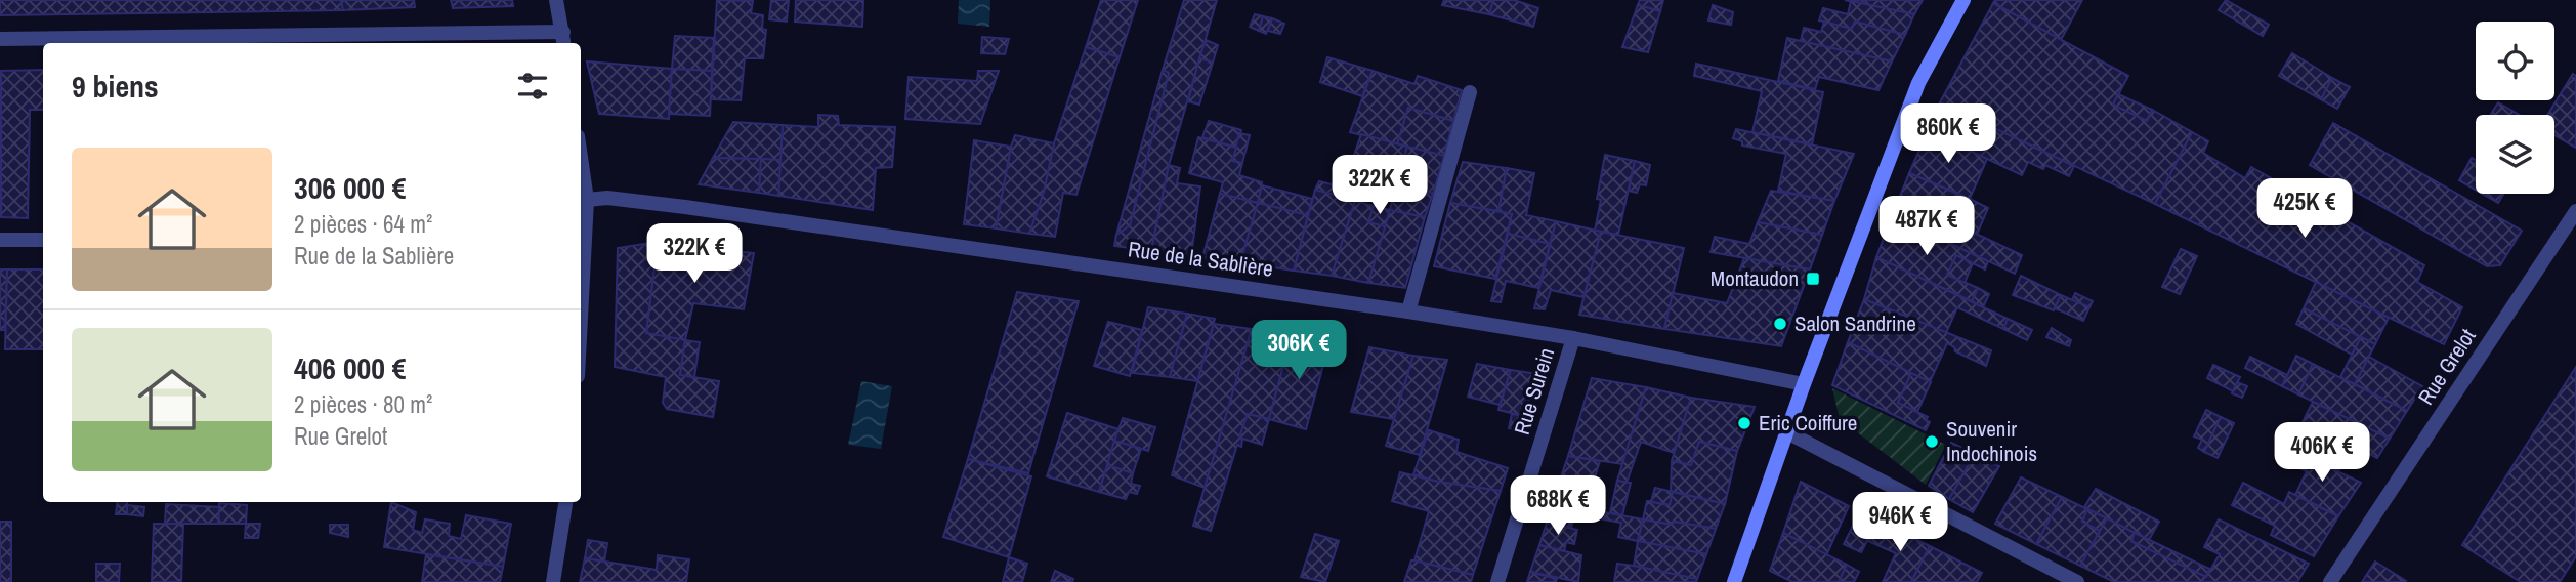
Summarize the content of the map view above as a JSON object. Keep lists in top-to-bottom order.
{
  "streets": {
    "street": ["Rue de la Sablière", "Rue Grelot", "Rue Surein"]
  },
  "crossings": [
    ["Rue de la Sablière", "Rue Surein"]
  ],
  "places": {
    "transit": ["Montaudon"],
    "other": ["Salon Sandrine", "Eric Coiffure", "Souvenir Indochinois"]
  },
  "page": {
    "heading": "9 biens",
    "price": [
      "860K €",
      "322K €",
      "425K €",
      "487K €",
      "322K €",
      "306K €",
      "406K €",
      "688K €",
      "946K €"
    ],
    "list": [
      {
        "name": "306 000 €",
        "note": "2 pièces · 64 m² · Rue de la Sablière"
      },
      {
        "name": "406 000 €",
        "note": "2 pièces · 80 m² · Rue Grelot"
      }
    ]
  }
}
